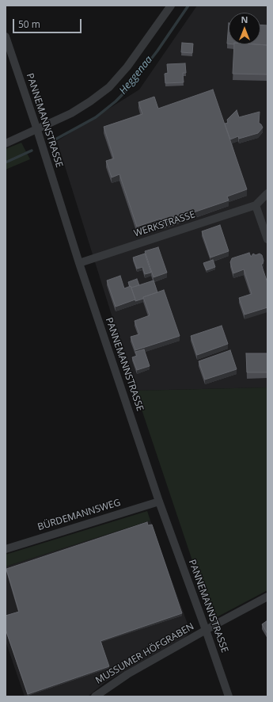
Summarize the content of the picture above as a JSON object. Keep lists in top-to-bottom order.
{
  "streets": {
    "street": [
      "PANNEMANNSTRASSE",
      "WERKSTRASSE",
      "BÜRDEMANNSWEG",
      "MUSSUMER HÖFGRABEN"
    ]
  },
  "crossings": [
    ["PANNEMANNSTRASSE", "WERKSTRASSE"],
    ["PANNEMANNSTRASSE", "BÜRDEMANNSWEG"],
    ["PANNEMANNSTRASSE", "MUSSUMER HÖFGRABEN"]
  ],
  "water": ["Heggenaa"],
  "scale_bar": "50 m",
  "north": "top"
}
